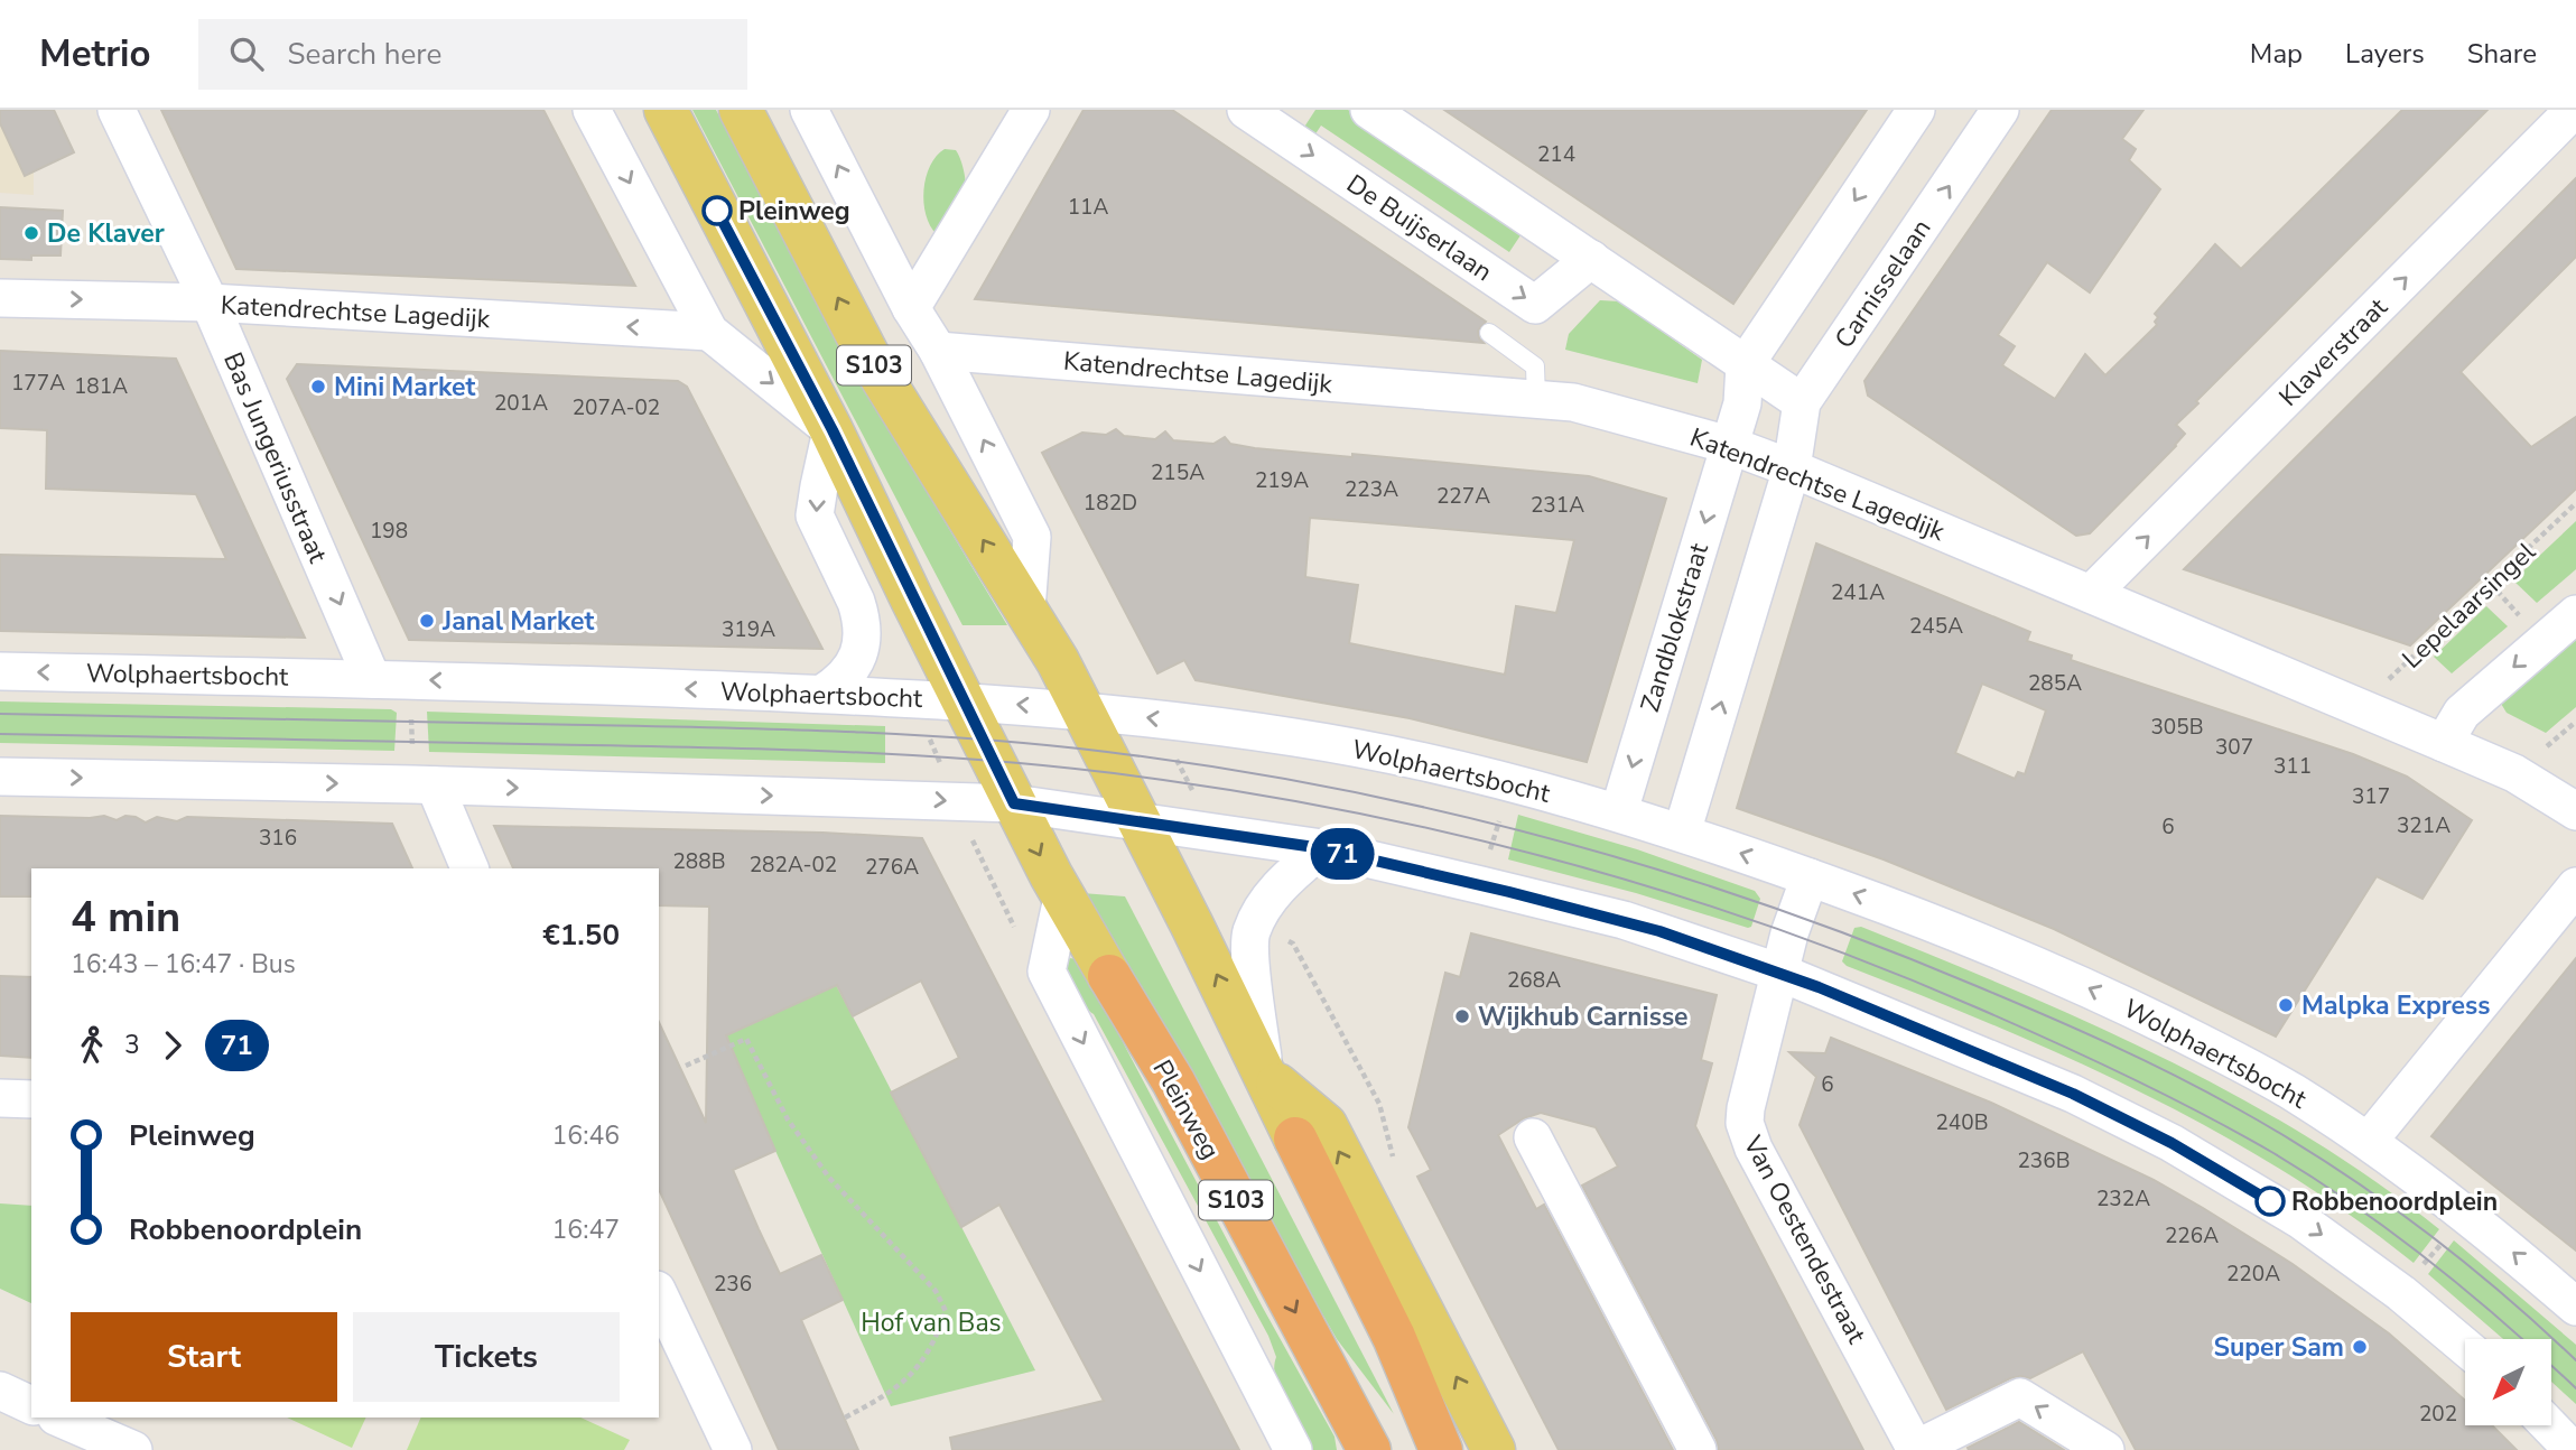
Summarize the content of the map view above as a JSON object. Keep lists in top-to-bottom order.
{
  "streets": {
    "highway": ["S103", "Pleinweg"],
    "street": [
      "De Buijserlaan",
      "Carnisselaan",
      "Katendrechtse Lagedijk",
      "Klaverstraat",
      "Bas Jungeriusstraat",
      "Zandblokstraat",
      "Wolphaertsbocht",
      "Van Oestendestraat"
    ],
    "path": ["Lepelaarsingel"]
  },
  "crossings": [
    ["Carnisselaan", "Katendrechtse Lagedijk"],
    ["Katendrechtse Lagedijk", "Klaverstraat"],
    ["Katendrechtse Lagedijk", "Bas Jungeriusstraat"],
    ["Katendrechtse Lagedijk", "Lepelaarsingel"],
    ["Katendrechtse Lagedijk", "Zandblokstraat"],
    ["Katendrechtse Lagedijk", "Pleinweg"],
    ["S103", "Wolphaertsbocht"],
    ["Bas Jungeriusstraat", "Wolphaertsbocht"],
    ["Zandblokstraat", "Wolphaertsbocht"],
    ["Wolphaertsbocht", "Pleinweg"]
  ],
  "one_way": ["Klaverstraat", "Bas Jungeriusstraat"],
  "parks": ["Hof van Bas"],
  "places": [
    "Pleinweg",
    "De Klaver",
    "Mini Market",
    "Janal Market",
    "Malpka Express",
    "Wijkhub Carnisse",
    "Robbenoordplein",
    "Super Sam"
  ],
  "lines": ["bus line 71"],
  "house_numbers": [
    "214",
    "11A",
    "177A",
    "181A",
    "201A",
    "207A-02",
    "215A",
    "219A",
    "223A",
    "227A",
    "182D",
    "231A",
    "198",
    "241A",
    "245A",
    "319A",
    "285A",
    "305B",
    "307",
    "311",
    "317",
    "321A",
    "6",
    "316",
    "288B",
    "282A-02",
    "276A",
    "268A",
    "6",
    "240B",
    "236B",
    "232A",
    "226A",
    "220A",
    "236",
    "202"
  ],
  "north": "bottom left",
  "page": {
    "header": "Metrio",
    "search": "Search here",
    "nav": ["Map", "Layers", "Share"],
    "on_map": "71",
    "heading": ["4 min", "16:43 – 16:47 · Bus", "€1.50"],
    "legs": ["3", "71"],
    "list": [
      {
        "name": "Pleinweg",
        "value": "16:46"
      },
      {
        "name": "Robbenoordplein",
        "value": "16:47"
      }
    ],
    "buttons": ["Start", "Tickets"]
  }
}
